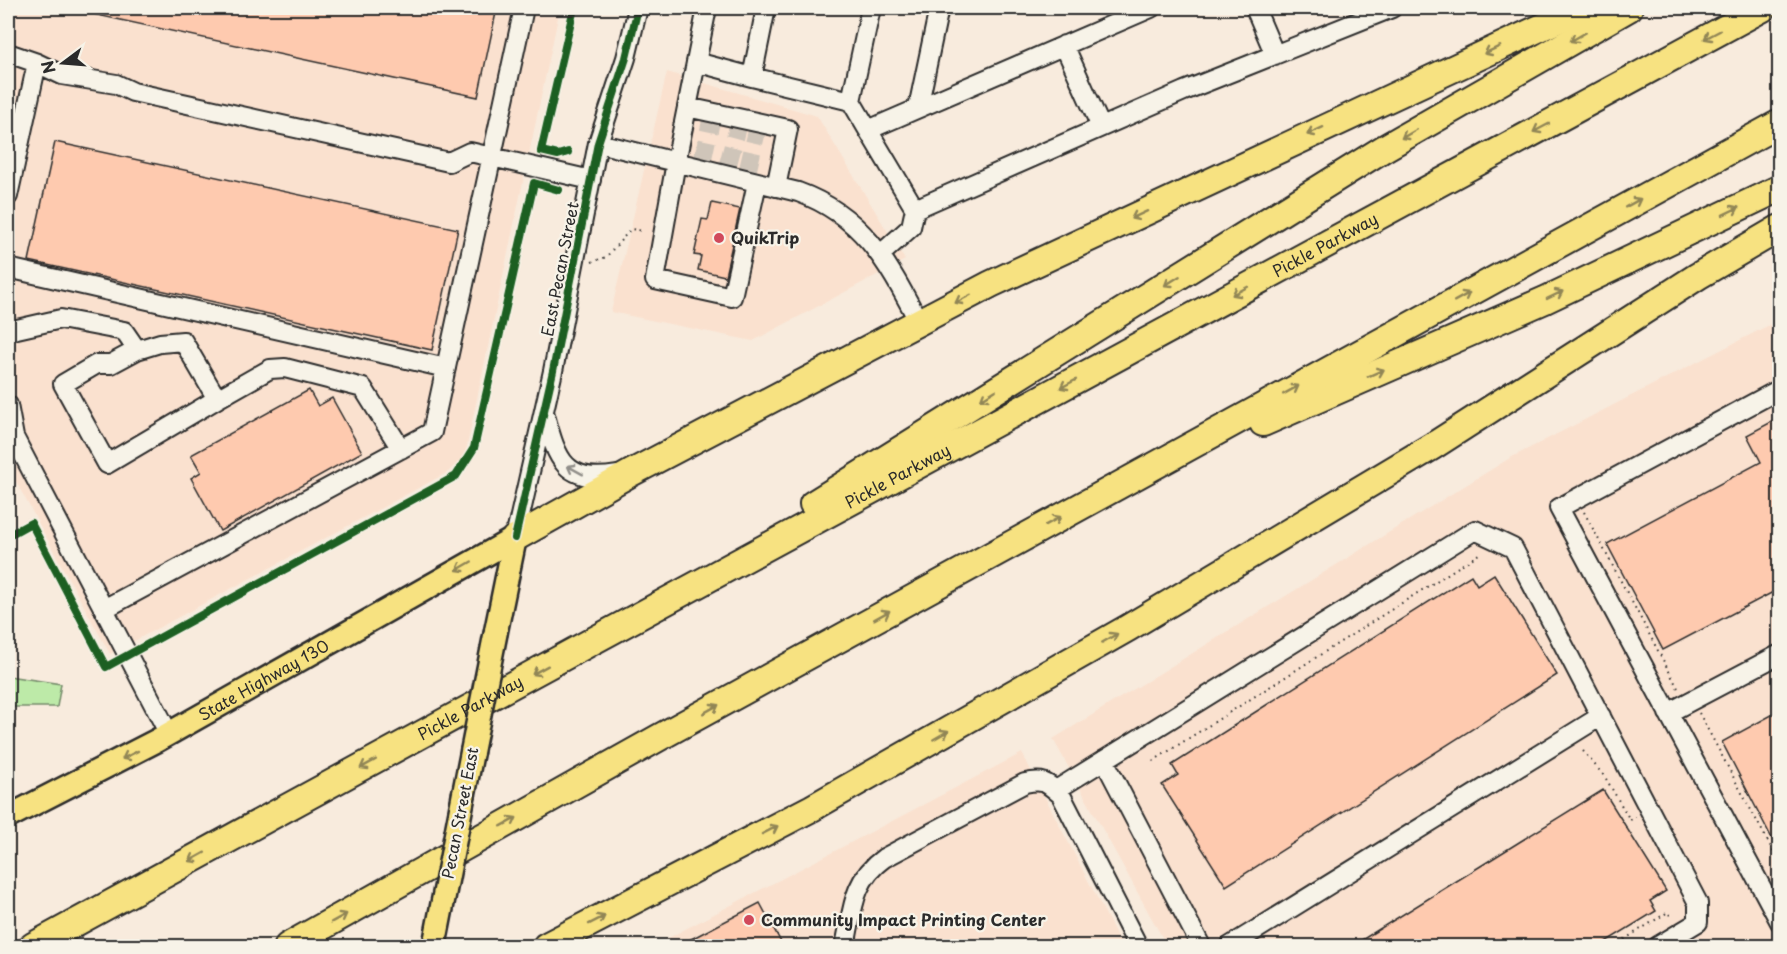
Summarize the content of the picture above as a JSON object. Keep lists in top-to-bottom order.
{
  "streets": {
    "highway": ["Pickle Parkway"],
    "main road": ["State Highway 130", "Pecan Street East"],
    "street": ["East Pecan Street"]
  },
  "crossings": [
    ["East Pecan Street", "State Highway 130"],
    ["East Pecan Street", "Pecan Street East"],
    ["State Highway 130", "Pecan Street East"]
  ],
  "one_way": ["State Highway 130"],
  "places": ["QuikTrip", "Community Impact Printing Center"],
  "north": "left"
}
